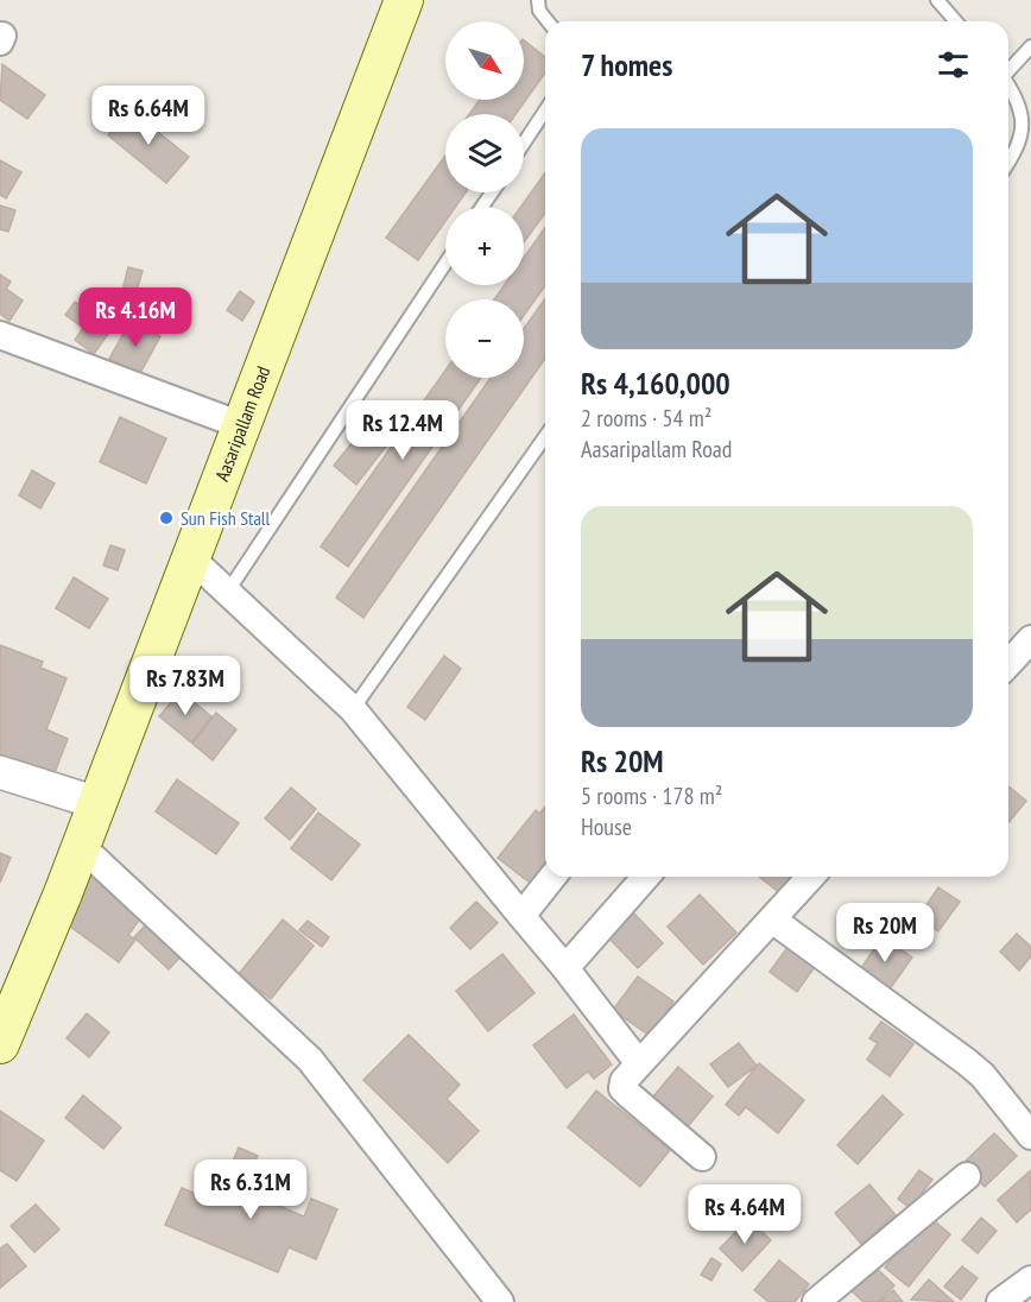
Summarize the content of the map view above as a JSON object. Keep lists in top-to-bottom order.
{
  "streets": {
    "main road": ["Aasaripallam Road"]
  },
  "places": ["Sun Fish Stall"],
  "north": "bottom right",
  "page": {
    "map_buttons": ["+", "−"],
    "heading": "7 homes",
    "price": [
      "Rs 6.64M",
      "Rs 4.16M",
      "Rs 12.4M",
      "Rs 7.83M",
      "Rs 20M",
      "Rs 6.31M",
      "Rs 4.64M"
    ],
    "list": [
      {
        "name": "Rs 4,160,000",
        "note": "2 rooms · 54 m² · Aasaripallam Road"
      },
      {
        "name": "Rs 20M",
        "note": "5 rooms · 178 m² · House"
      }
    ]
  }
}
